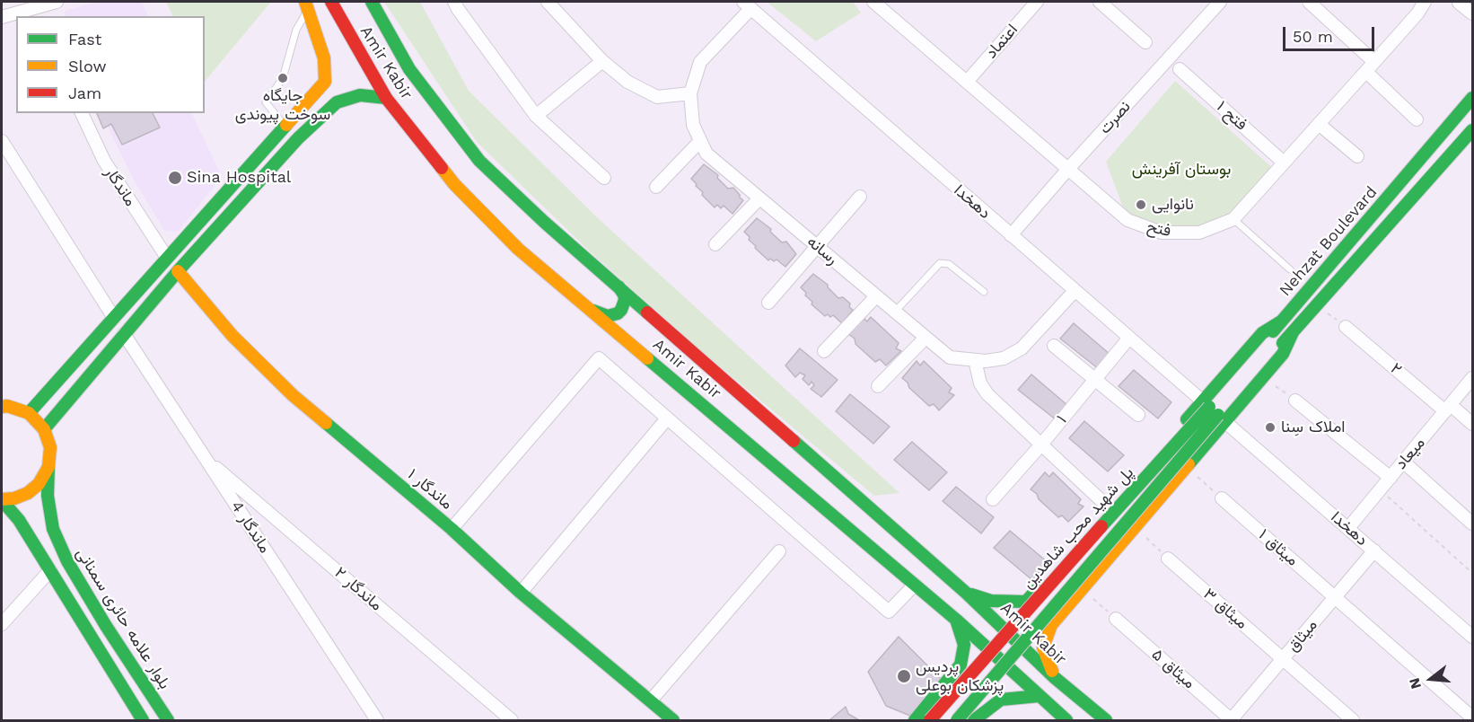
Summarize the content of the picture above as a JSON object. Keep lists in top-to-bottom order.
{
  "streets": {
    "main road": [
      "Amir Kabir",
      "Nehzat Boulevard",
      "ماندگار ۱",
      "پل شهید محب شاهدین",
      "بلوار علامه حائری سمنانی"
    ],
    "street": [
      "اعتماد",
      "فتح ۱",
      "نصرت",
      "ماندگار",
      "دهخدا",
      "فتح",
      "رسانه",
      "۲",
      "۱",
      "میعاد",
      "ماندگار 4",
      "میثاق ۱",
      "ماندگار ۲",
      "میثاق ۳",
      "میثاق",
      "میثاق ۵"
    ]
  },
  "crossings": [
    ["اعتماد", "فتح"],
    ["فتح ۱", "فتح"],
    ["نصرت", "دهخدا"],
    ["نصرت", "فتح"],
    ["دهخدا", "Nehzat Boulevard"],
    ["دهخدا", "رسانه"],
    ["دهخدا", "۱"],
    ["دهخدا", "میعاد"],
    ["دهخدا", "پل شهید محب شاهدین"],
    ["دهخدا", "میثاق"],
    ["Nehzat Boulevard", "پل شهید محب شاهدین"],
    ["۲", "میعاد"],
    ["ماندگار 4", "ماندگار ۲"],
    ["میثاق ۱", "میثاق"],
    ["میثاق ۳", "میثاق"],
    ["میثاق", "میثاق ۵"]
  ],
  "parks": ["بوستان آفرینش"],
  "places": [
    "جایگاه سوخت پیوندی",
    "Sina Hospital",
    "نانوایی",
    "املاک سِنا",
    "پردیس پزشکان بوعلی"
  ],
  "legend": ["Fast", "Slow", "Jam"],
  "scale_bar": "50 m",
  "north": "left"
}
